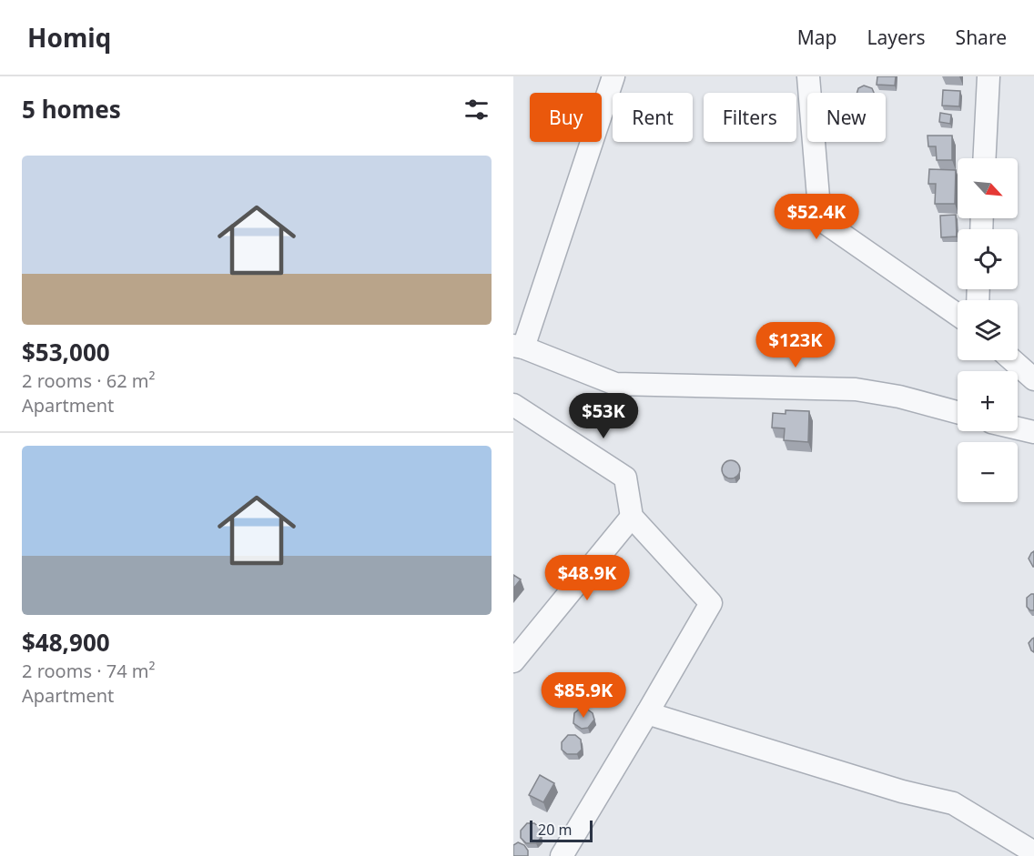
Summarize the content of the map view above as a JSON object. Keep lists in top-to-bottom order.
{
  "scale_bar": "20 m",
  "north": "bottom right",
  "page": {
    "header": "Homiq",
    "nav": ["Map", "Layers", "Share"],
    "heading": "5 homes",
    "chip": [
      "Buy",
      "Rent",
      "Filters",
      "New"
    ],
    "list": [
      {
        "name": "$53,000",
        "note": "2 rooms · 62 m² · Apartment"
      },
      {
        "name": "$48,900",
        "note": "2 rooms · 74 m² · Apartment"
      }
    ],
    "map_buttons": ["+", "−"],
    "price": [
      "$52.4K",
      "$123K",
      "$53K",
      "$48.9K",
      "$85.9K"
    ],
    "scale": "20 m"
  }
}
